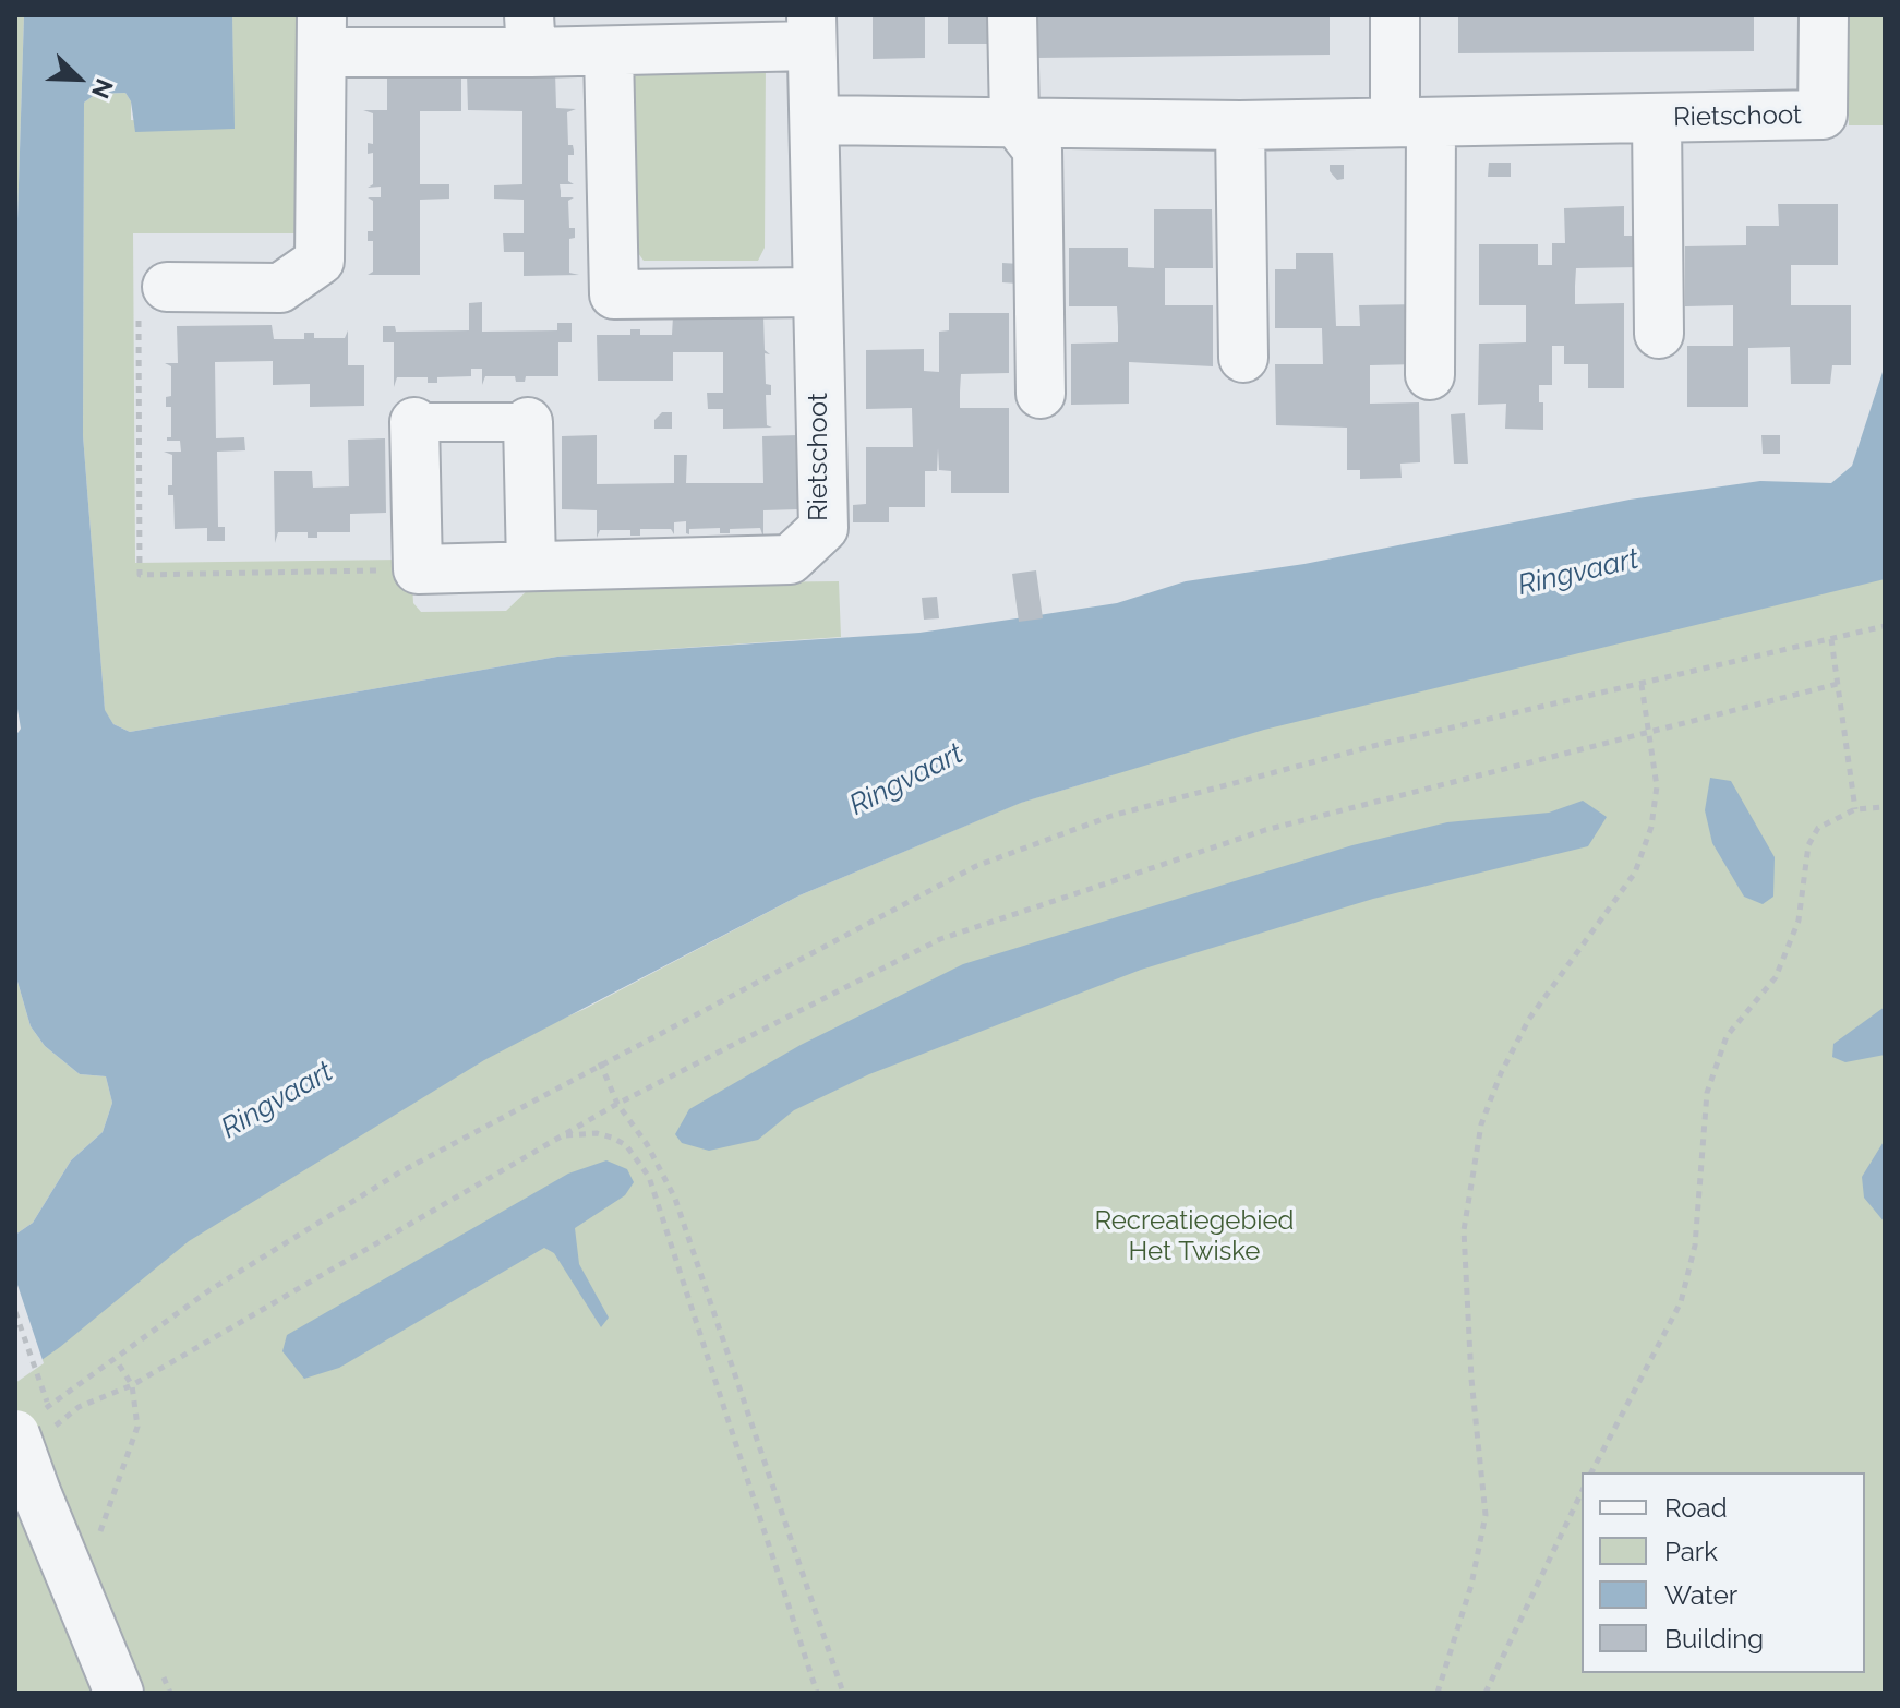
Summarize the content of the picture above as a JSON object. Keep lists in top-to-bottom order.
{
  "streets": {
    "street": ["Rietschoot"]
  },
  "water": ["Ringvaart"],
  "parks": ["Recreatiegebied Het Twiske"],
  "legend": [
    "Road",
    "Park",
    "Water",
    "Building"
  ],
  "north": "bottom right"
}
